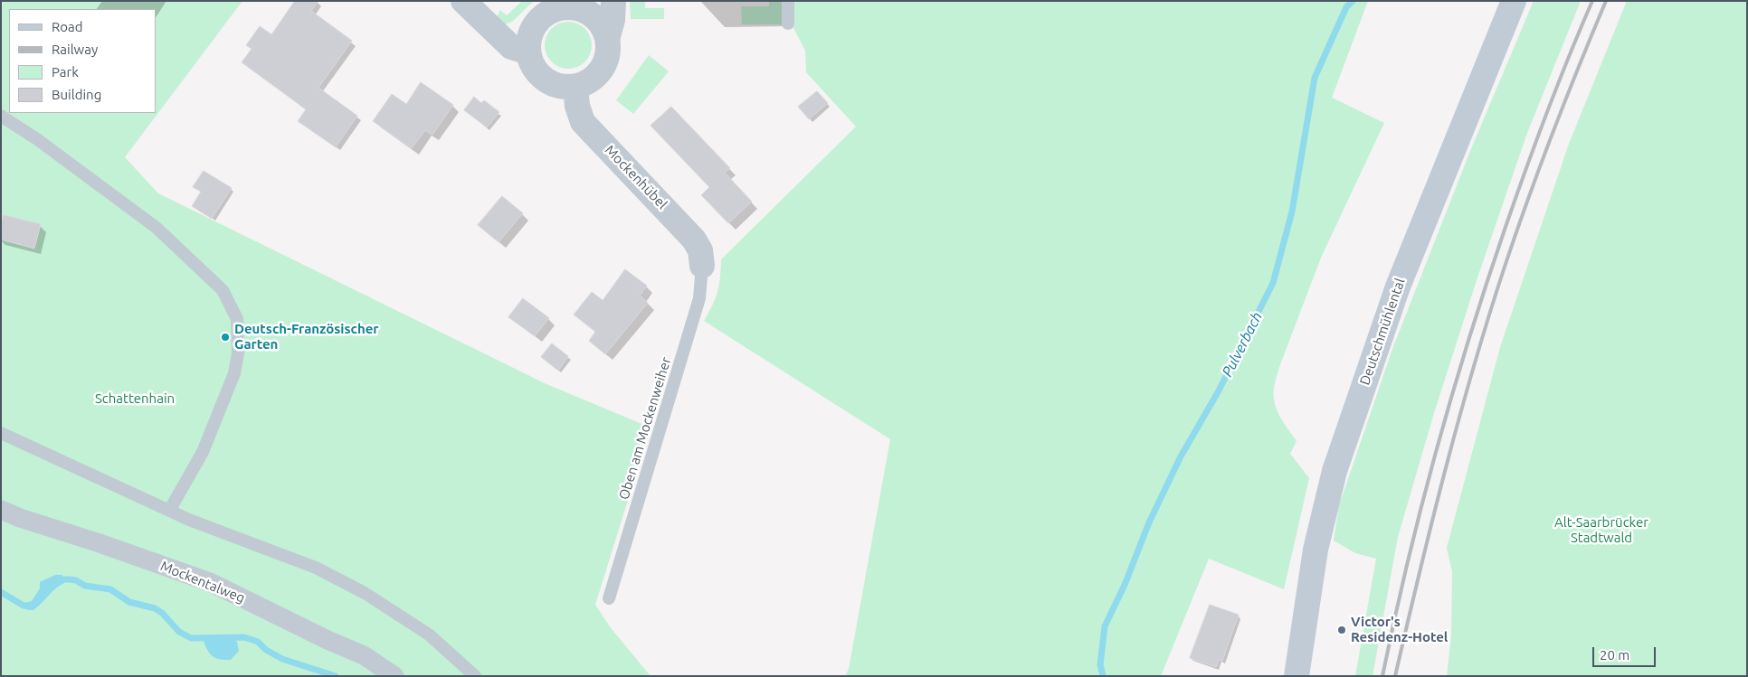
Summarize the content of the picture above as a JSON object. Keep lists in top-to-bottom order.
{
  "streets": {
    "main road": ["Deutschmühlental"],
    "street": ["Mockenhübel", "Mockentalweg"],
    "lane": ["Oben am Mockenweiher"]
  },
  "crossings": [
    ["Mockenhübel", "Oben am Mockenweiher"]
  ],
  "water": ["Pulverbach"],
  "parks": ["Schattenhain", "Alt-Saarbrücker Stadtwald"],
  "places": ["Deutsch-Französischer Garten", "Victor's Residenz-Hotel"],
  "legend": [
    "Road",
    "Railway",
    "Park",
    "Building"
  ],
  "scale_bar": "20 m"
}
